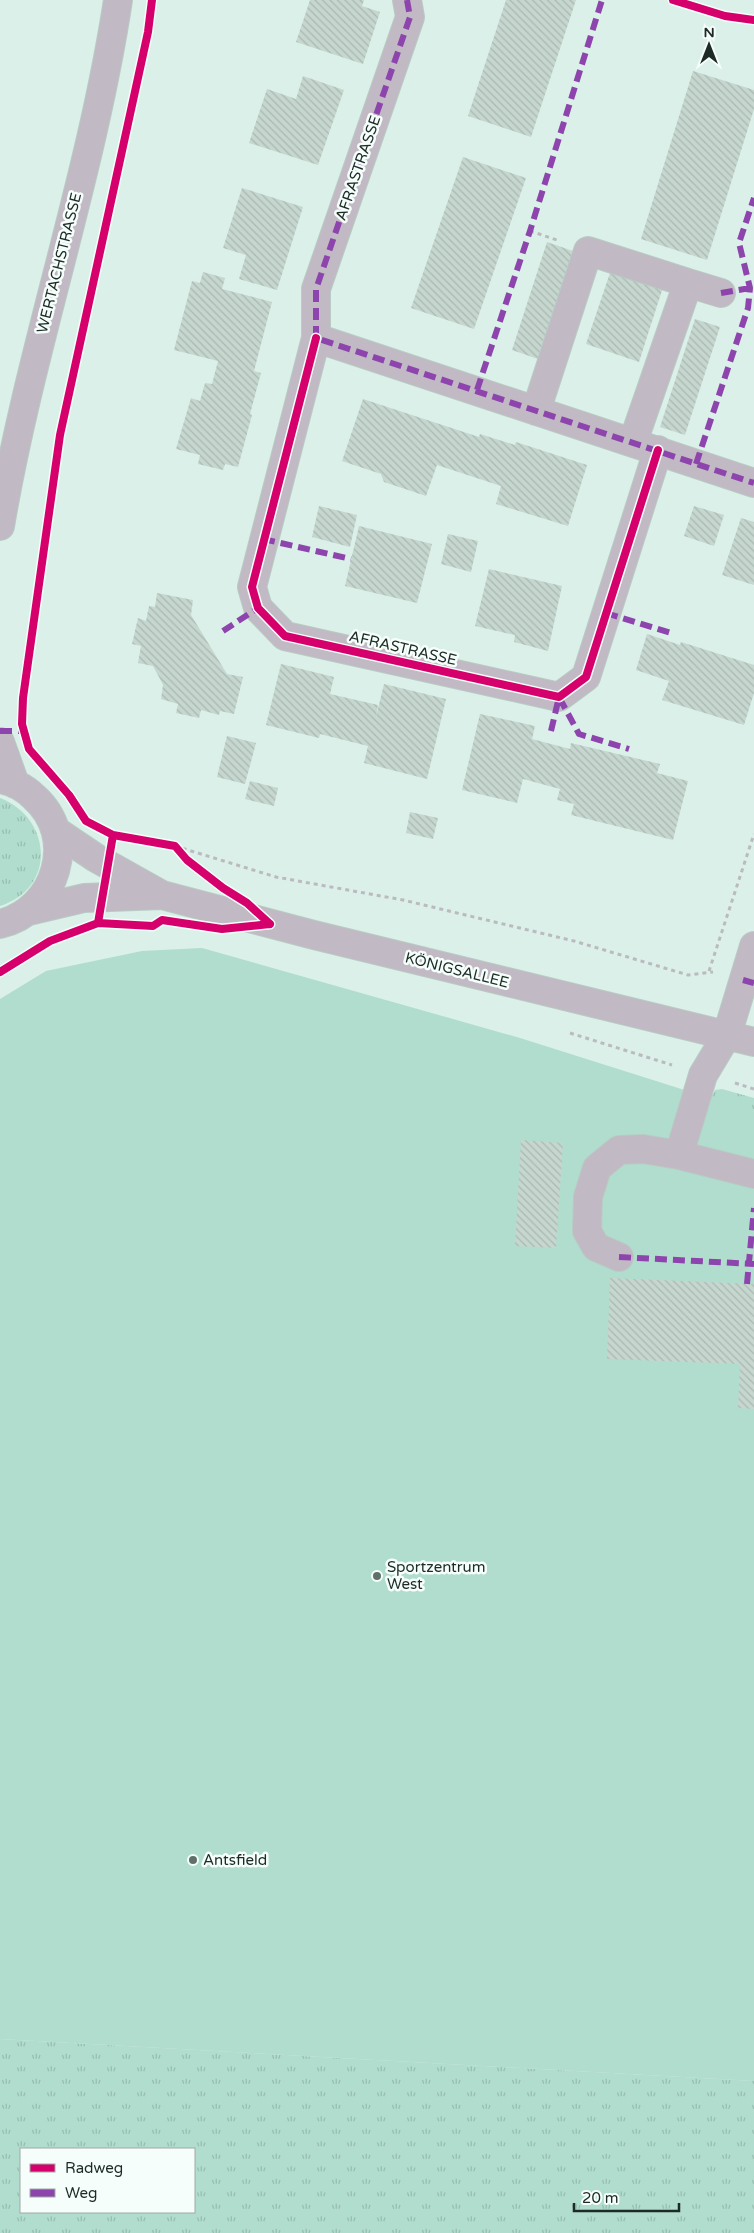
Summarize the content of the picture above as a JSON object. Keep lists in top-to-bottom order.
{
  "streets": {
    "street": ["AFRASTRASSE", "WERTACHSTRASSE", "KÖNIGSALLEE"]
  },
  "places": ["Sportzentrum West", "Antsfield"],
  "legend": ["Radweg", "Weg"],
  "scale_bar": "20 m",
  "north": "top"
}
